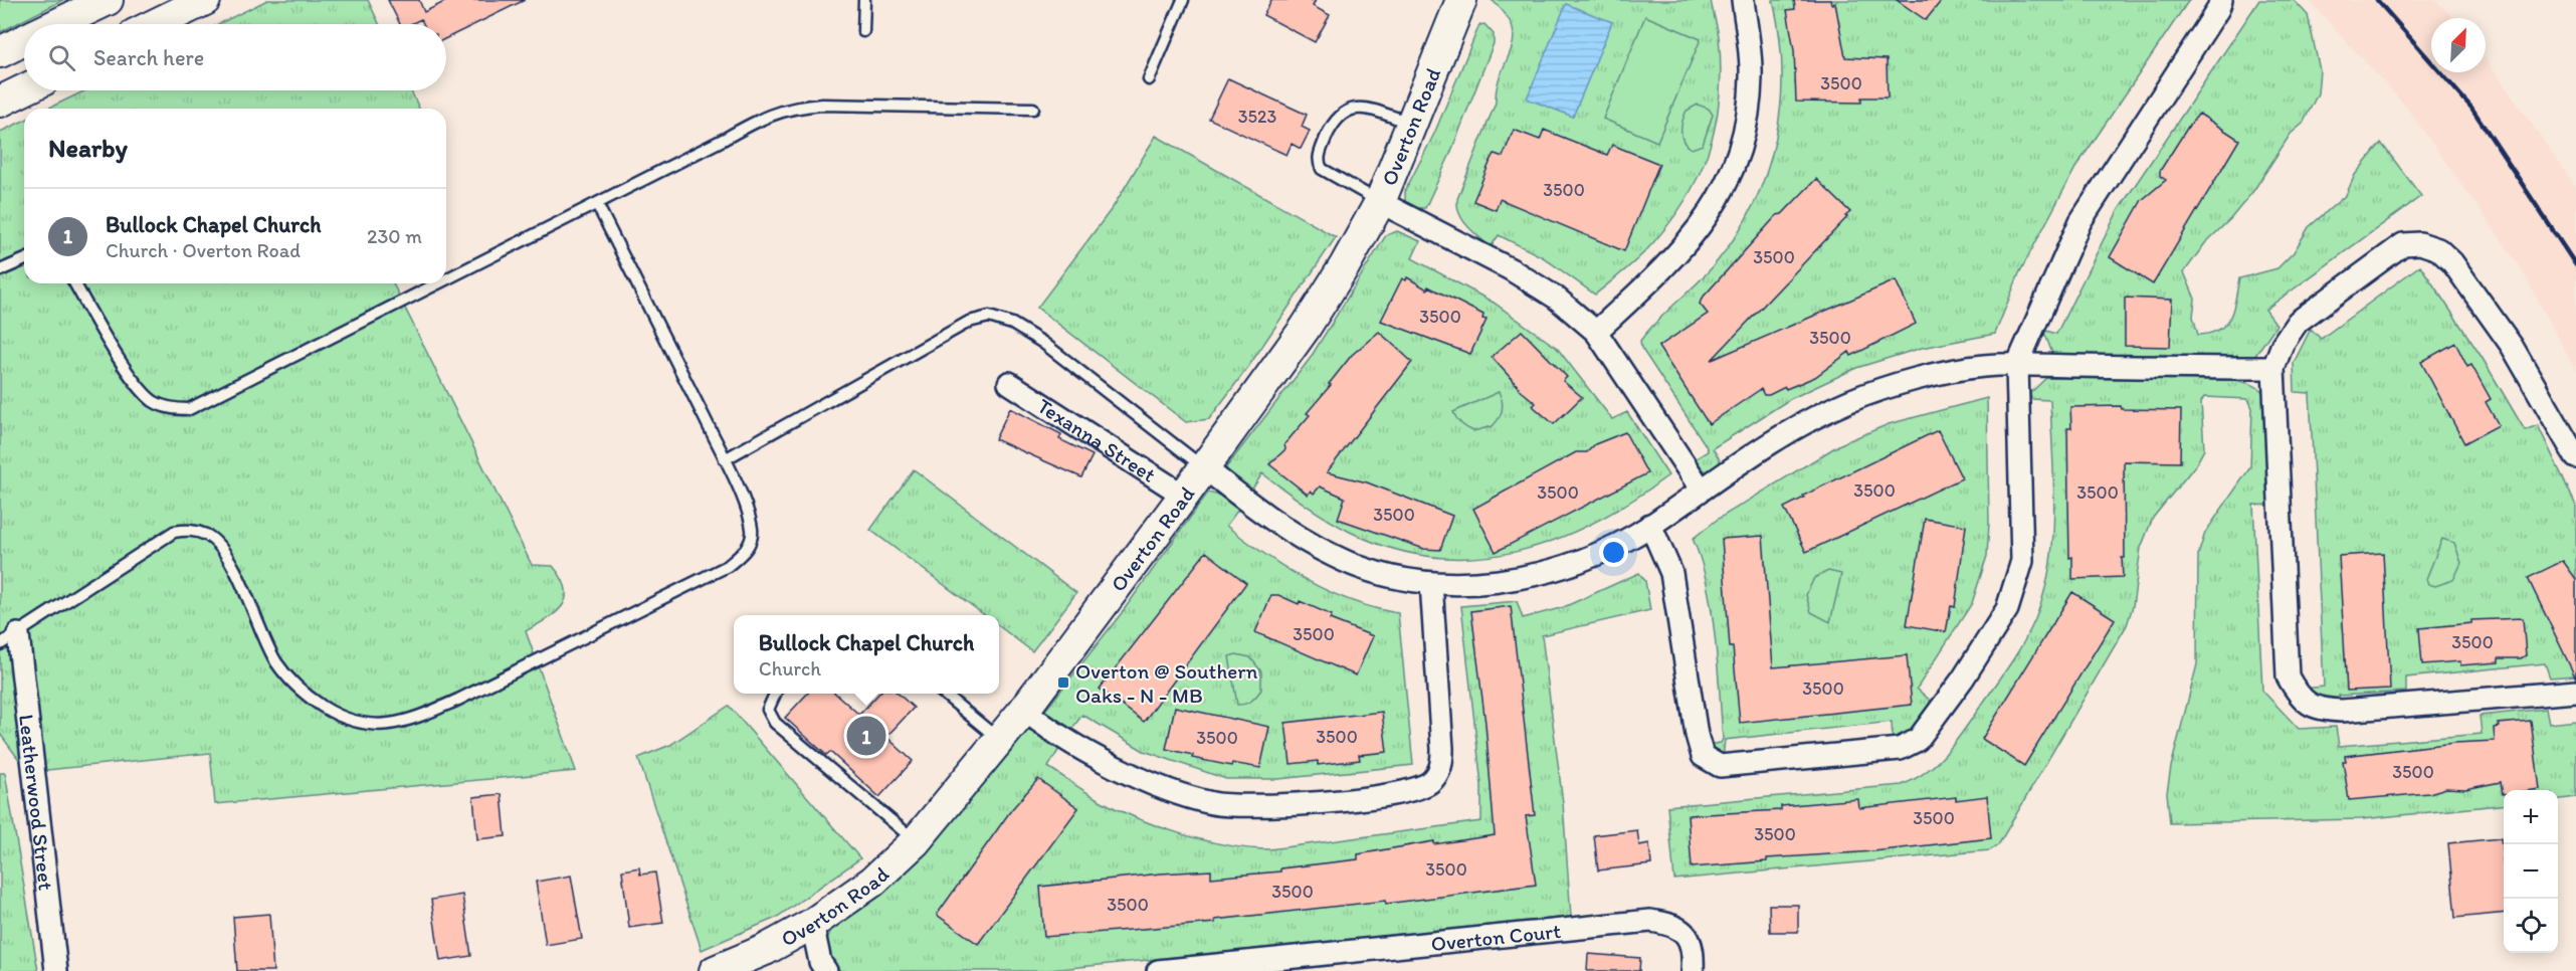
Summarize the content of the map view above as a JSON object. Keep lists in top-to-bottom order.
{
  "streets": {
    "street": [
      "Overton Road",
      "Texanna Street",
      "Leatherwood Street",
      "Overton Court"
    ]
  },
  "crossings": [
    ["Overton Road", "Texanna Street"]
  ],
  "places": {
    "transit": ["Overton @ Southern Oaks - N - MB"]
  },
  "house_numbers": [
    "3500",
    "3523",
    "3500",
    "3500",
    "3500",
    "3500",
    "3500",
    "3500",
    "3500",
    "3500",
    "3500",
    "3500",
    "3500",
    "3500",
    "3500",
    "3500",
    "3500",
    "3500",
    "3500",
    "3500",
    "3500"
  ],
  "north": "top right",
  "page": {
    "search": "Search here",
    "heading": "Nearby",
    "list": [
      {
        "mark": "1",
        "name": "Bullock Chapel Church",
        "note": "Church · Overton Road",
        "value": "230 m"
      }
    ],
    "popup": ["Bullock Chapel Church", "Church"],
    "pins": "1",
    "map_buttons": ["+", "−"]
  }
}
